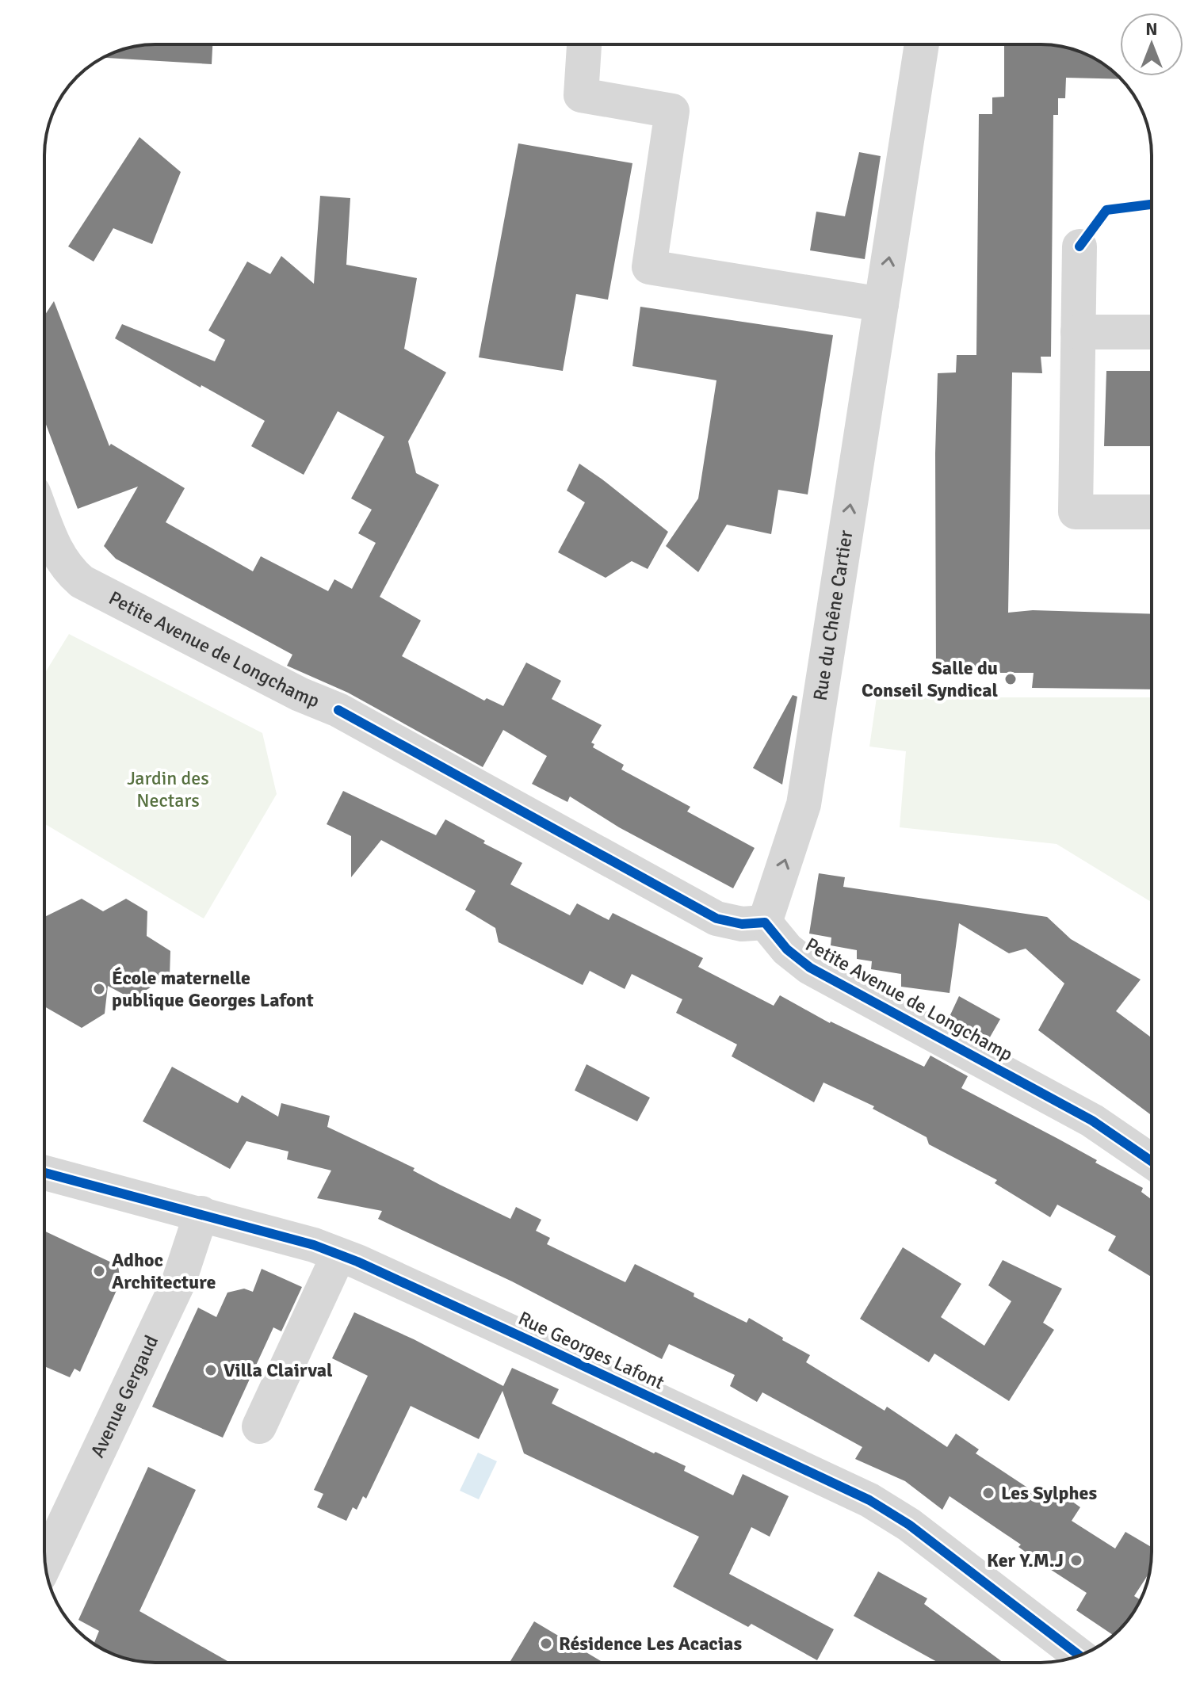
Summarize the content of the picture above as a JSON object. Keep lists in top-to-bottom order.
{
  "streets": {
    "street": [
      "Rue du Chêne Cartier",
      "Petite Avenue de Longchamp",
      "Rue Georges Lafont",
      "Avenue Gergaud"
    ]
  },
  "crossings": [
    ["Rue du Chêne Cartier", "Petite Avenue de Longchamp"],
    ["Rue Georges Lafont", "Avenue Gergaud"]
  ],
  "one_way": ["Rue du Chêne Cartier"],
  "parks": ["Jardin des Nectars"],
  "places": [
    "Salle du Conseil Syndical",
    "École maternelle publique Georges Lafont",
    "Adhoc Architecture",
    "Villa Clairval",
    "Les Sylphes",
    "Ker Y.M.J",
    "Résidence Les Acacias"
  ],
  "north": "top"
}
